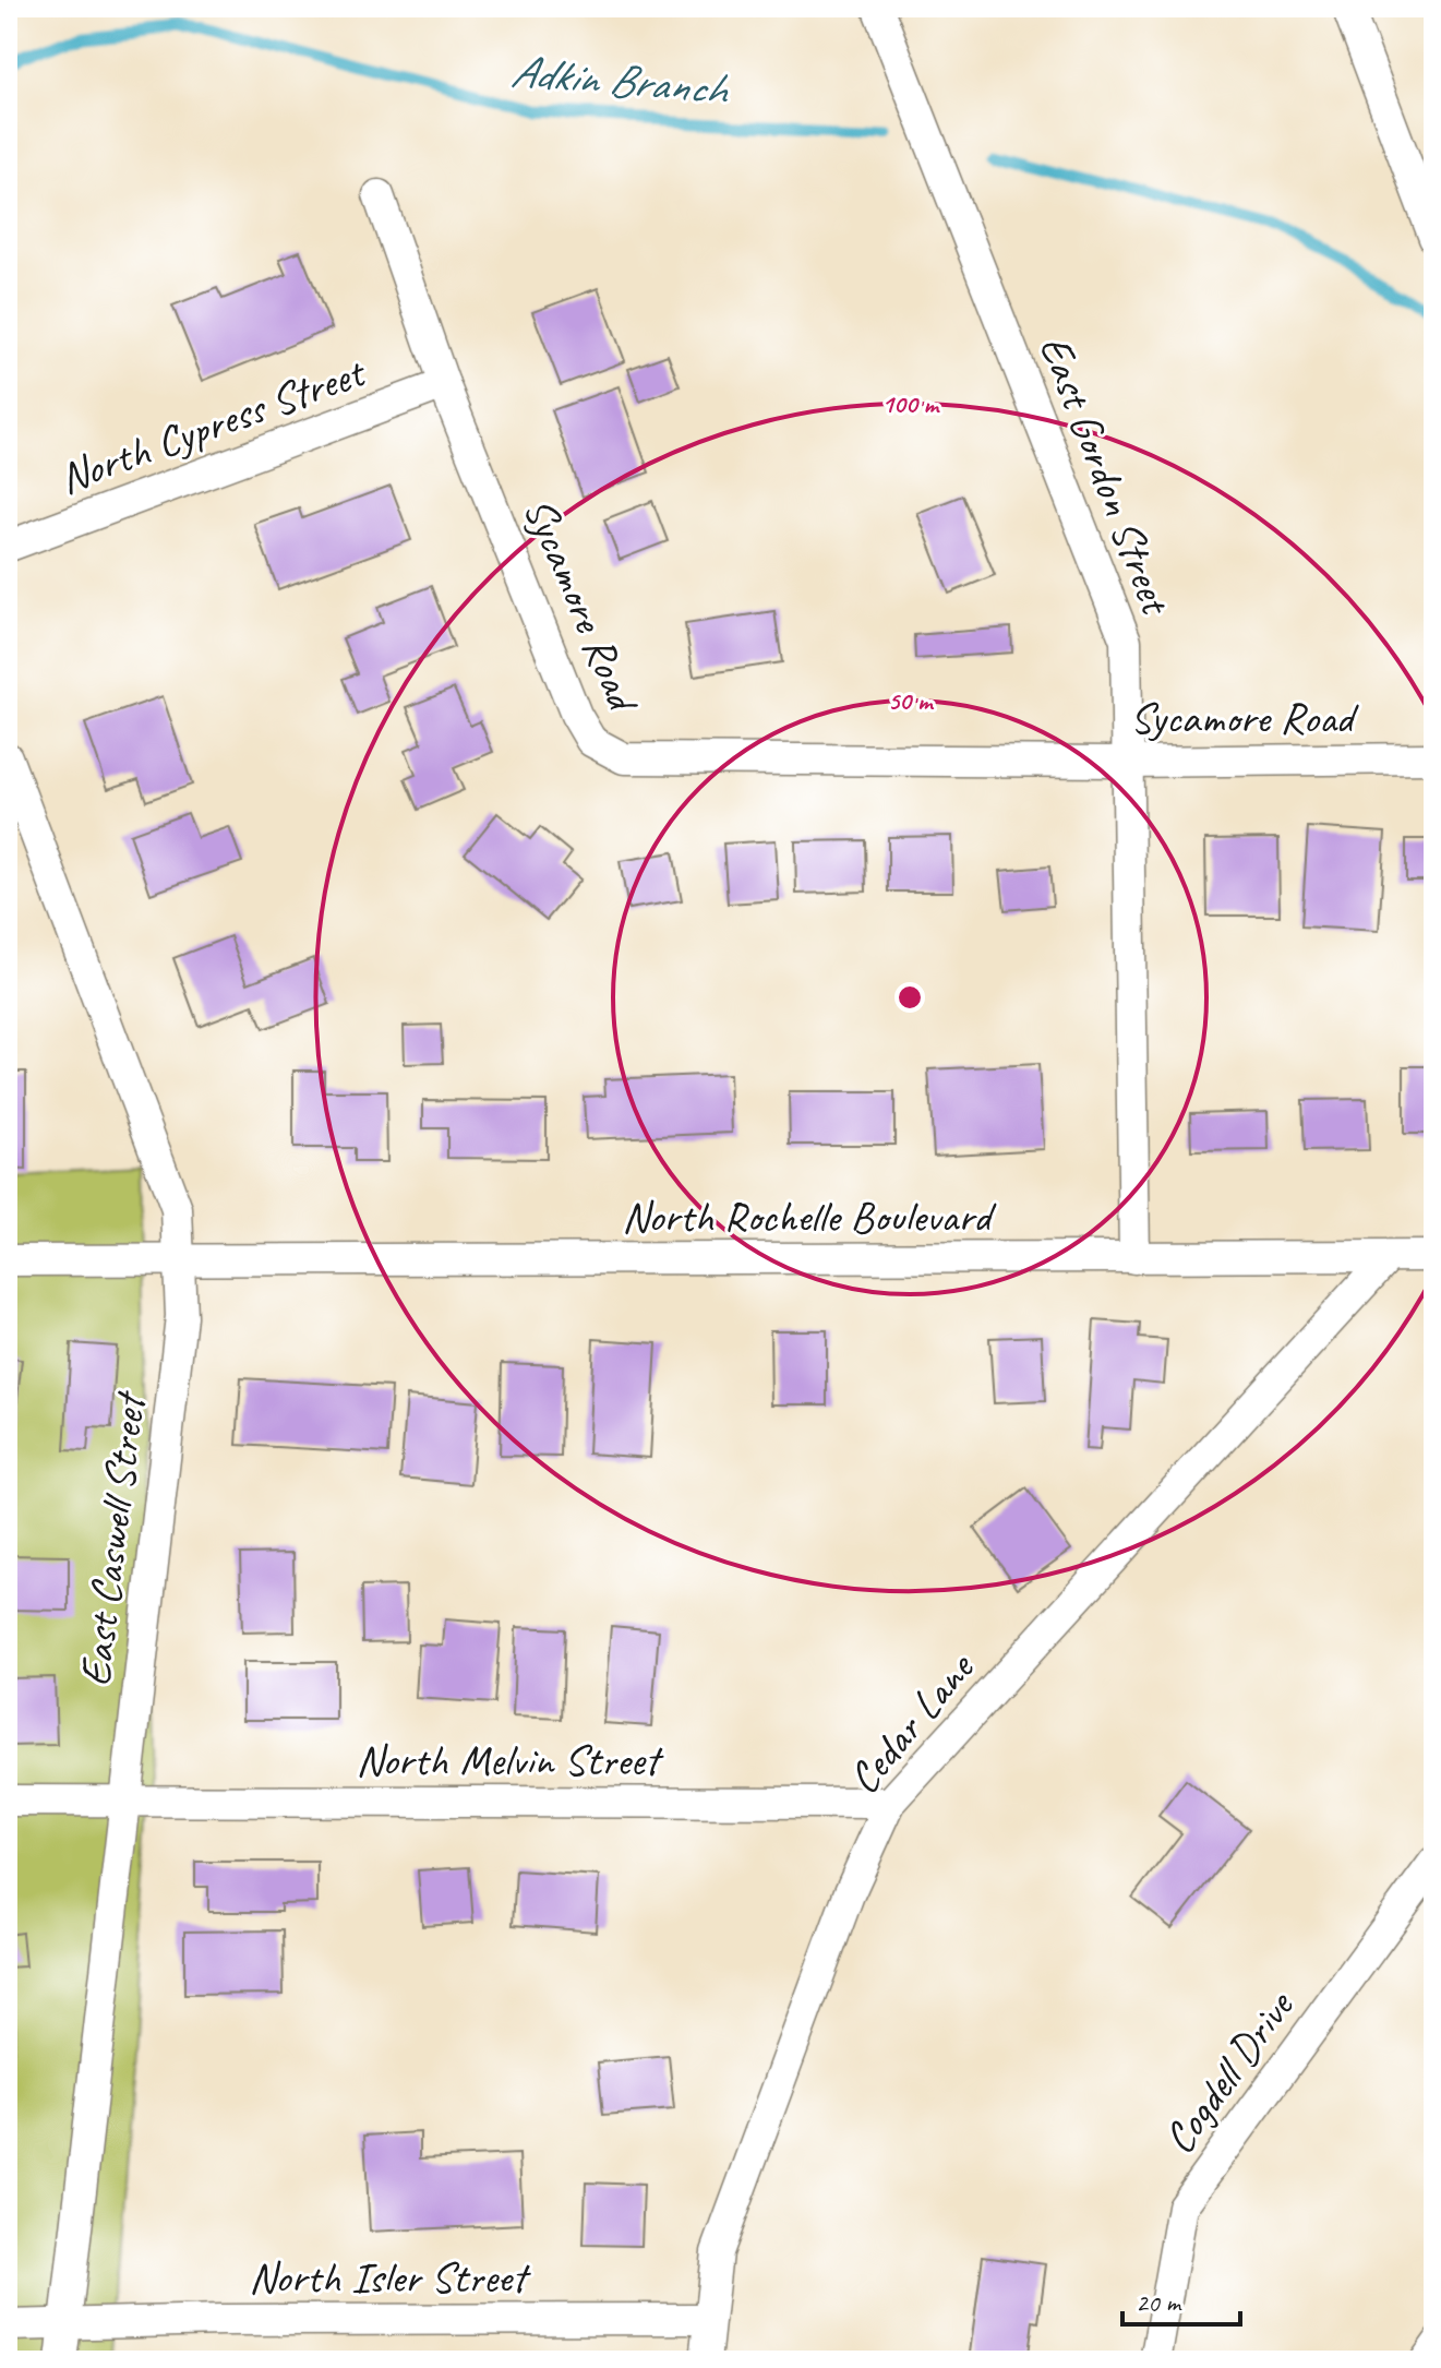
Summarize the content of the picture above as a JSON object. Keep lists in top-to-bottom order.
{
  "streets": {
    "street": [
      "North Cypress Street",
      "East Gordon Street",
      "Sycamore Road",
      "North Rochelle Boulevard",
      "East Caswell Street",
      "Cedar Lane",
      "North Melvin Street",
      "Cogdell Drive",
      "North Isler Street"
    ]
  },
  "crossings": [
    ["North Cypress Street", "Sycamore Road"],
    ["East Gordon Street", "Sycamore Road"],
    ["East Gordon Street", "North Rochelle Boulevard"],
    ["North Rochelle Boulevard", "East Caswell Street"],
    ["North Rochelle Boulevard", "Cedar Lane"],
    ["East Caswell Street", "North Melvin Street"],
    ["East Caswell Street", "North Isler Street"],
    ["Cedar Lane", "North Melvin Street"],
    ["Cedar Lane", "North Isler Street"]
  ],
  "water": ["Adkin Branch"],
  "scale_bar": "20 m",
  "rings": ["100 m", "50 m"]
}
